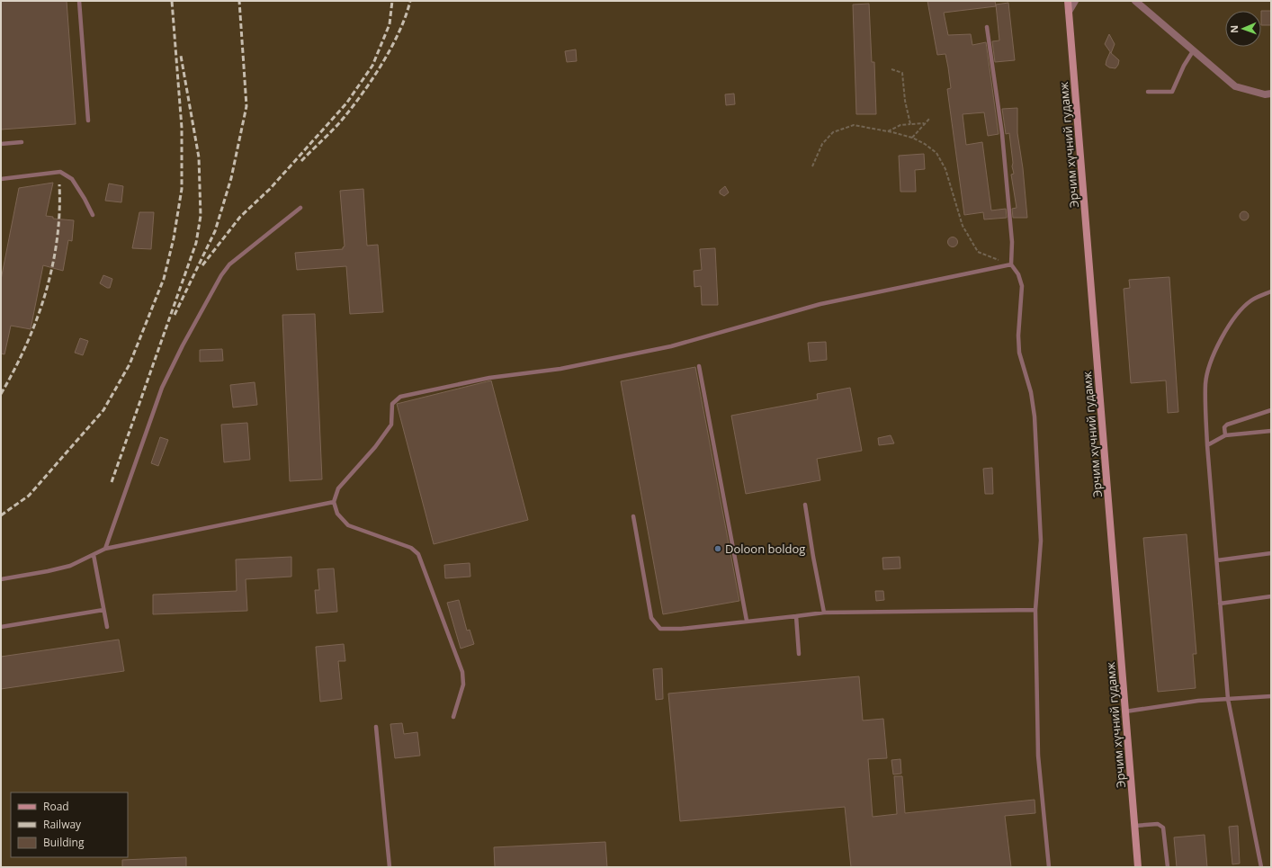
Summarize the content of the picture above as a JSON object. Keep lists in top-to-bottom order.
{
  "streets": {
    "main road": ["Эрчим хүчний гудамж"]
  },
  "places": ["Doloon boldog"],
  "legend": ["Road", "Railway", "Building"],
  "north": "left"
}
